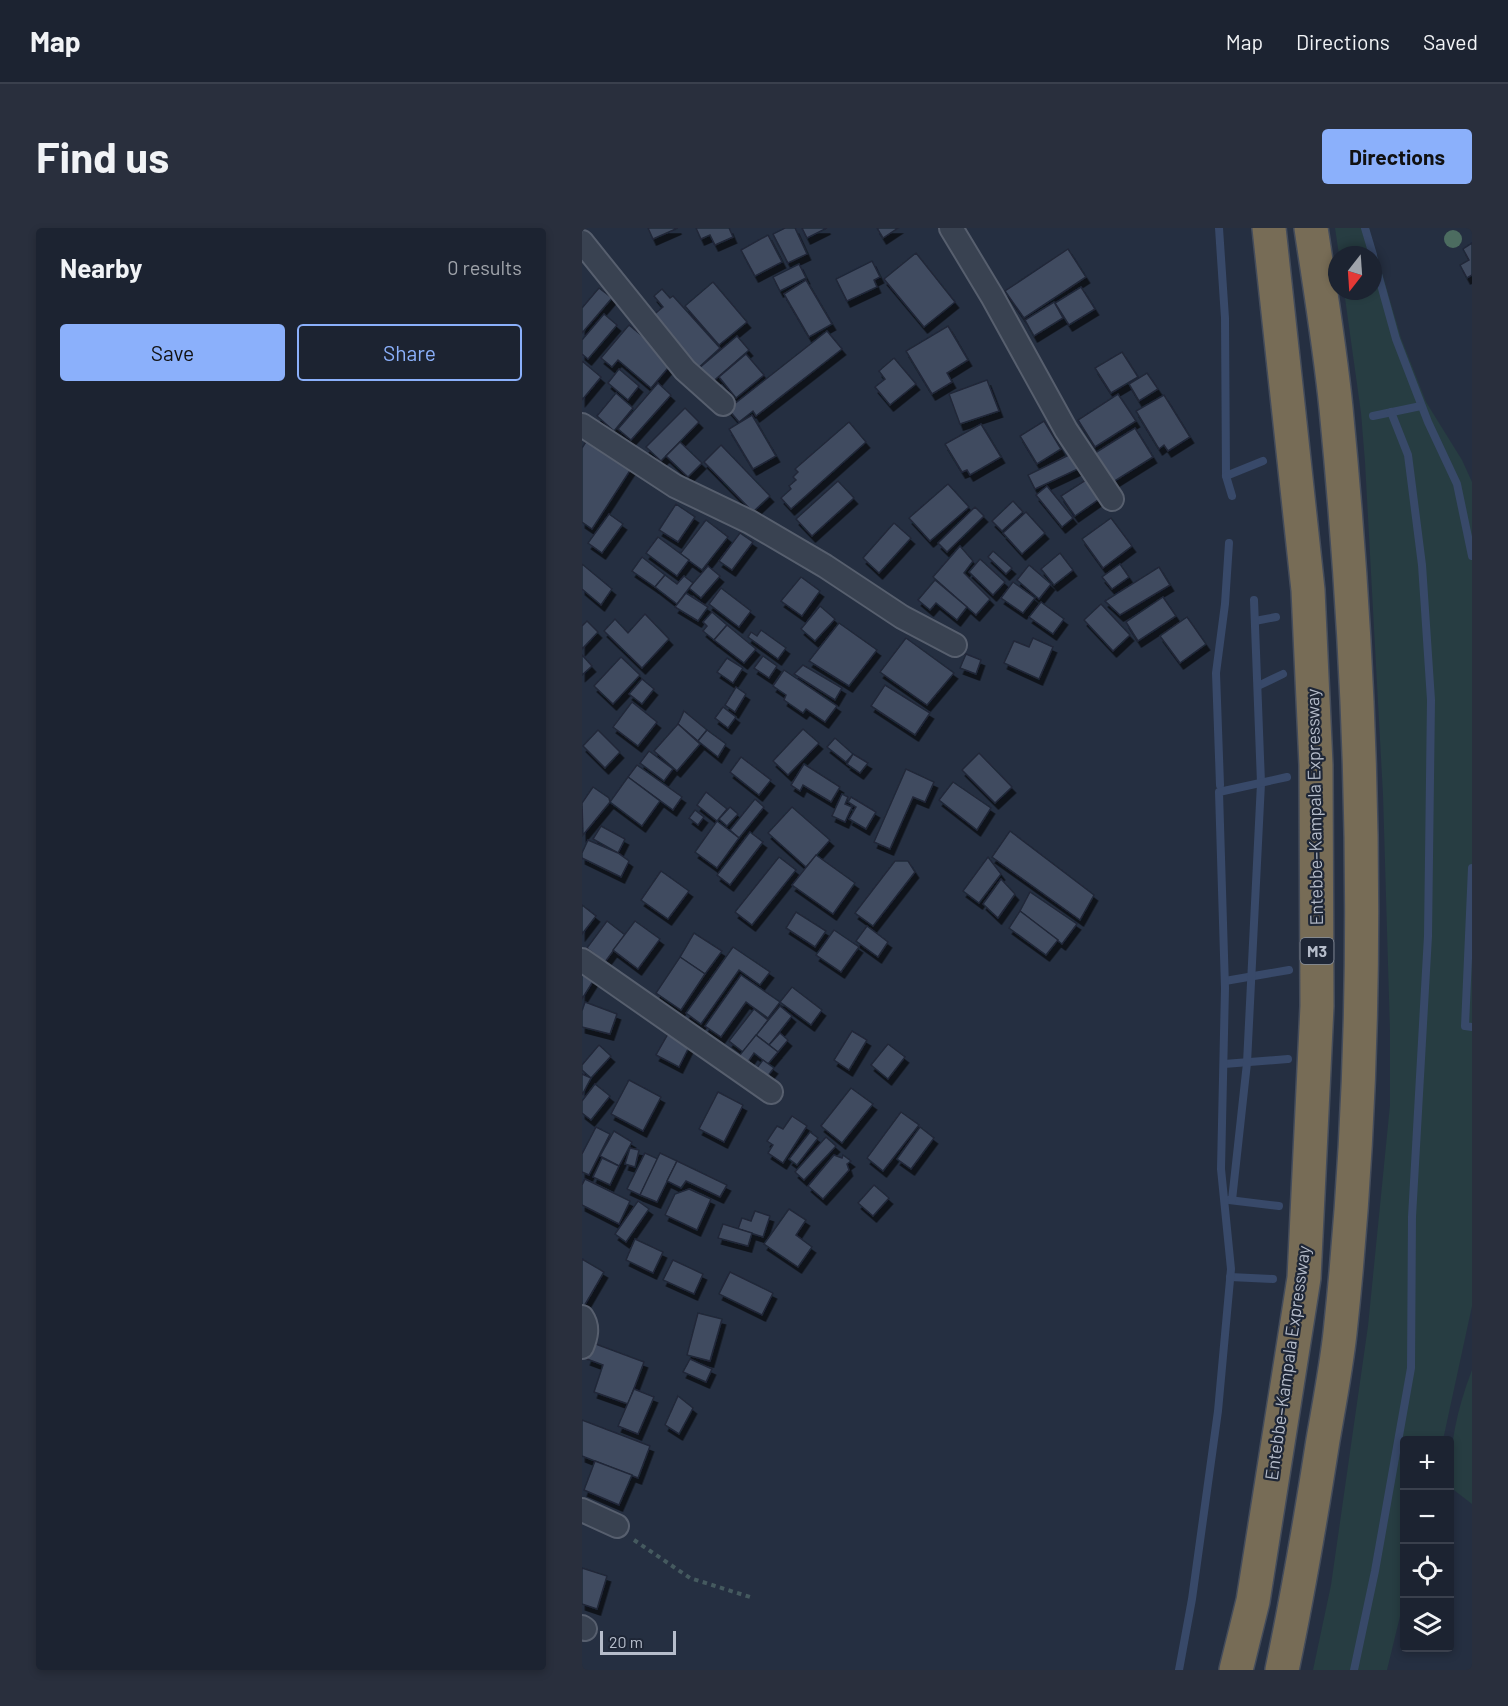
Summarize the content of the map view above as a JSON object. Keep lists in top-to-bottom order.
{
  "streets": {
    "highway": ["Entebbe–Kampala Expressway", "M3"]
  },
  "scale_bar": "20 m",
  "north": "bottom",
  "page": {
    "header": "Map",
    "nav": ["Map", "Directions", "Saved"],
    "buttons": [
      "Directions",
      ["Save", "Share"]
    ],
    "title": "Find us",
    "heading": ["Nearby", "0 results"],
    "map_buttons": ["+", "−"],
    "scale": "20 m"
  }
}
